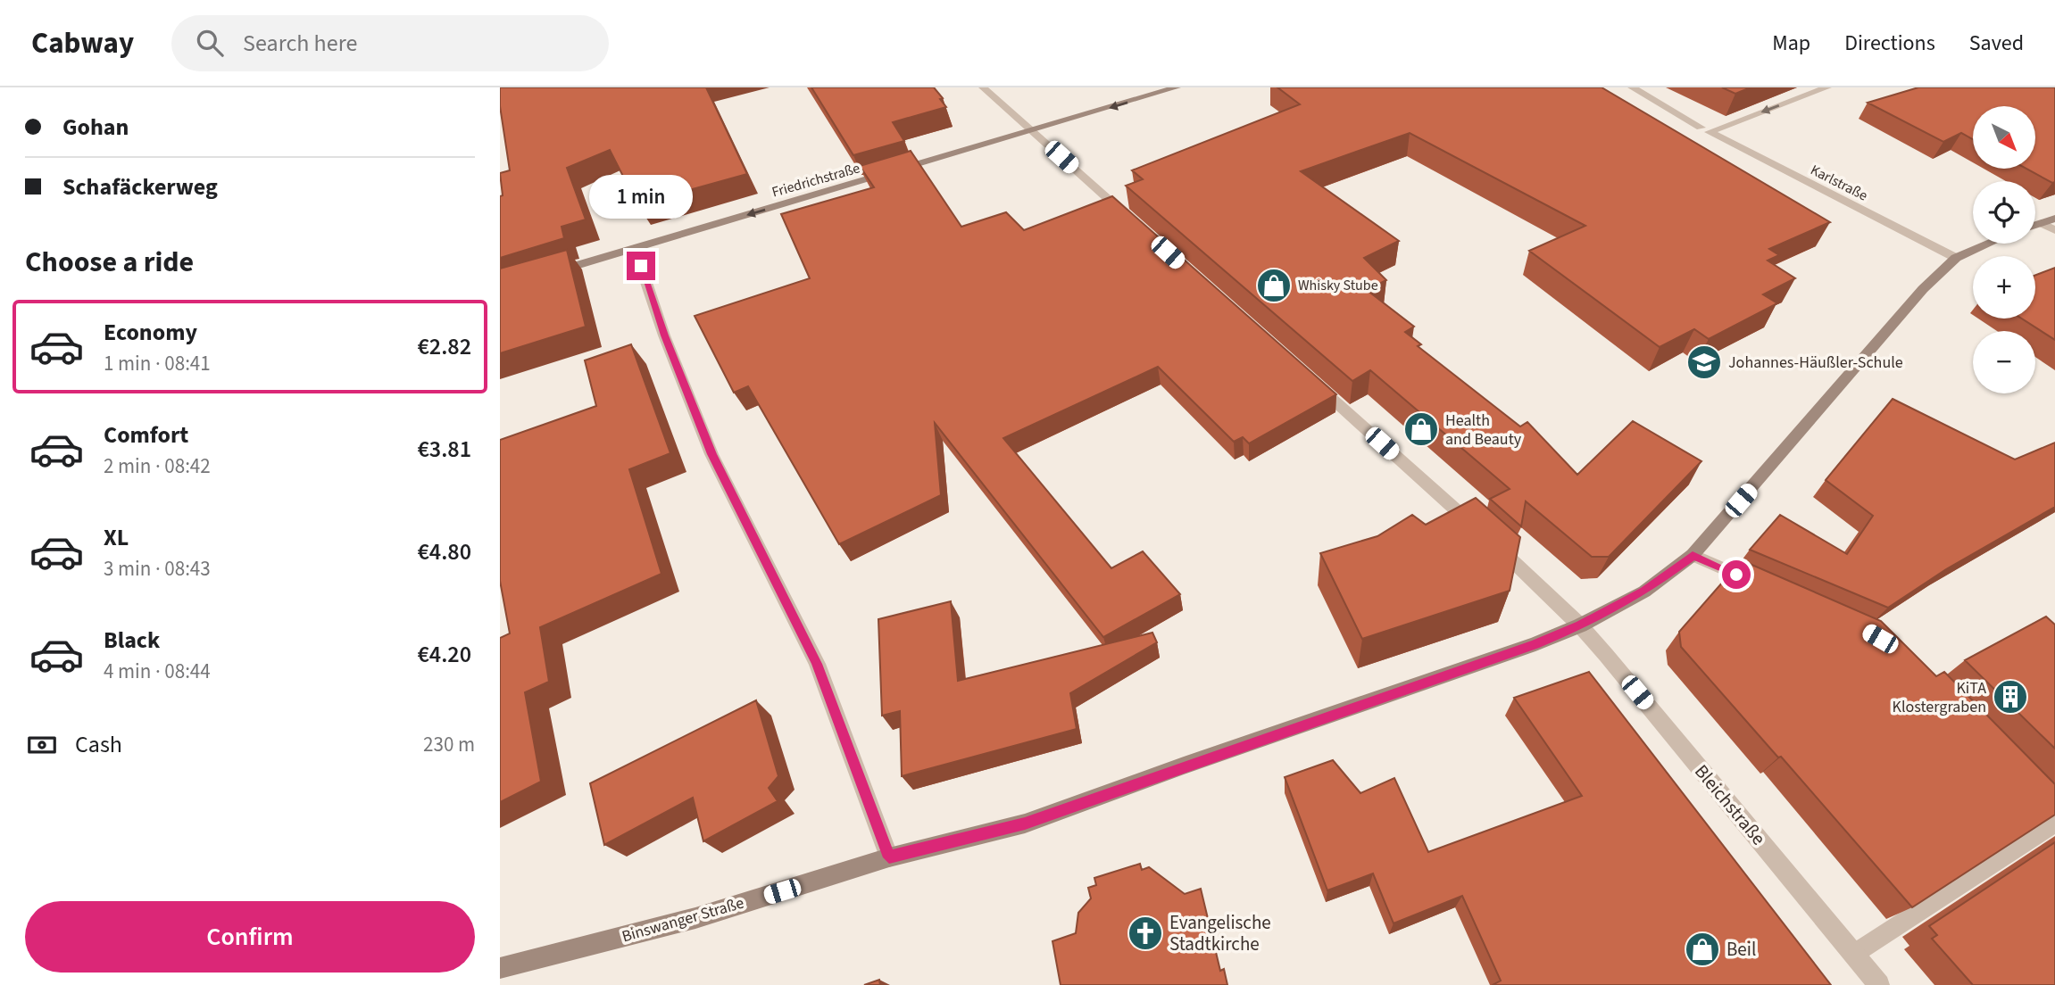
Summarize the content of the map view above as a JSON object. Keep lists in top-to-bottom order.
{
  "streets": {
    "main road": ["Friedrichstraße", "Binswanger Straße"],
    "street": ["Karlstraße", "Bleichstraße"]
  },
  "crossings": [
    ["Karlstraße", "Binswanger Straße"],
    ["Bleichstraße", "Binswanger Straße"]
  ],
  "one_way": ["Friedrichstraße"],
  "places": {
    "shop": ["Whisky Stube", "Health and Beauty", "Beil"],
    "school or university": ["Johannes-Häußler-Schule"],
    "building": ["KiTA Klostergraben"],
    "church": ["Evangelische Stadtkirche"]
  },
  "north": "bottom right",
  "page": {
    "header": "Cabway",
    "search": "Search here",
    "nav": ["Map", "Directions", "Saved"],
    "banner": ["Gohan", "Schafäckerweg"],
    "map_buttons": ["+", "−"],
    "bubble": "1 min",
    "heading": "Choose a ride",
    "list": [
      {
        "name": "Economy",
        "note": "1 min · 08:41",
        "value": "€2.82"
      },
      {
        "name": "Comfort",
        "note": "2 min · 08:42",
        "value": "€3.81"
      },
      {
        "name": "XL",
        "note": "3 min · 08:43",
        "value": "€4.80"
      },
      {
        "name": "Black",
        "note": "4 min · 08:44",
        "value": "€4.20"
      }
    ],
    "pay": ["Cash", "230 m"],
    "buttons": "Confirm"
  }
}
